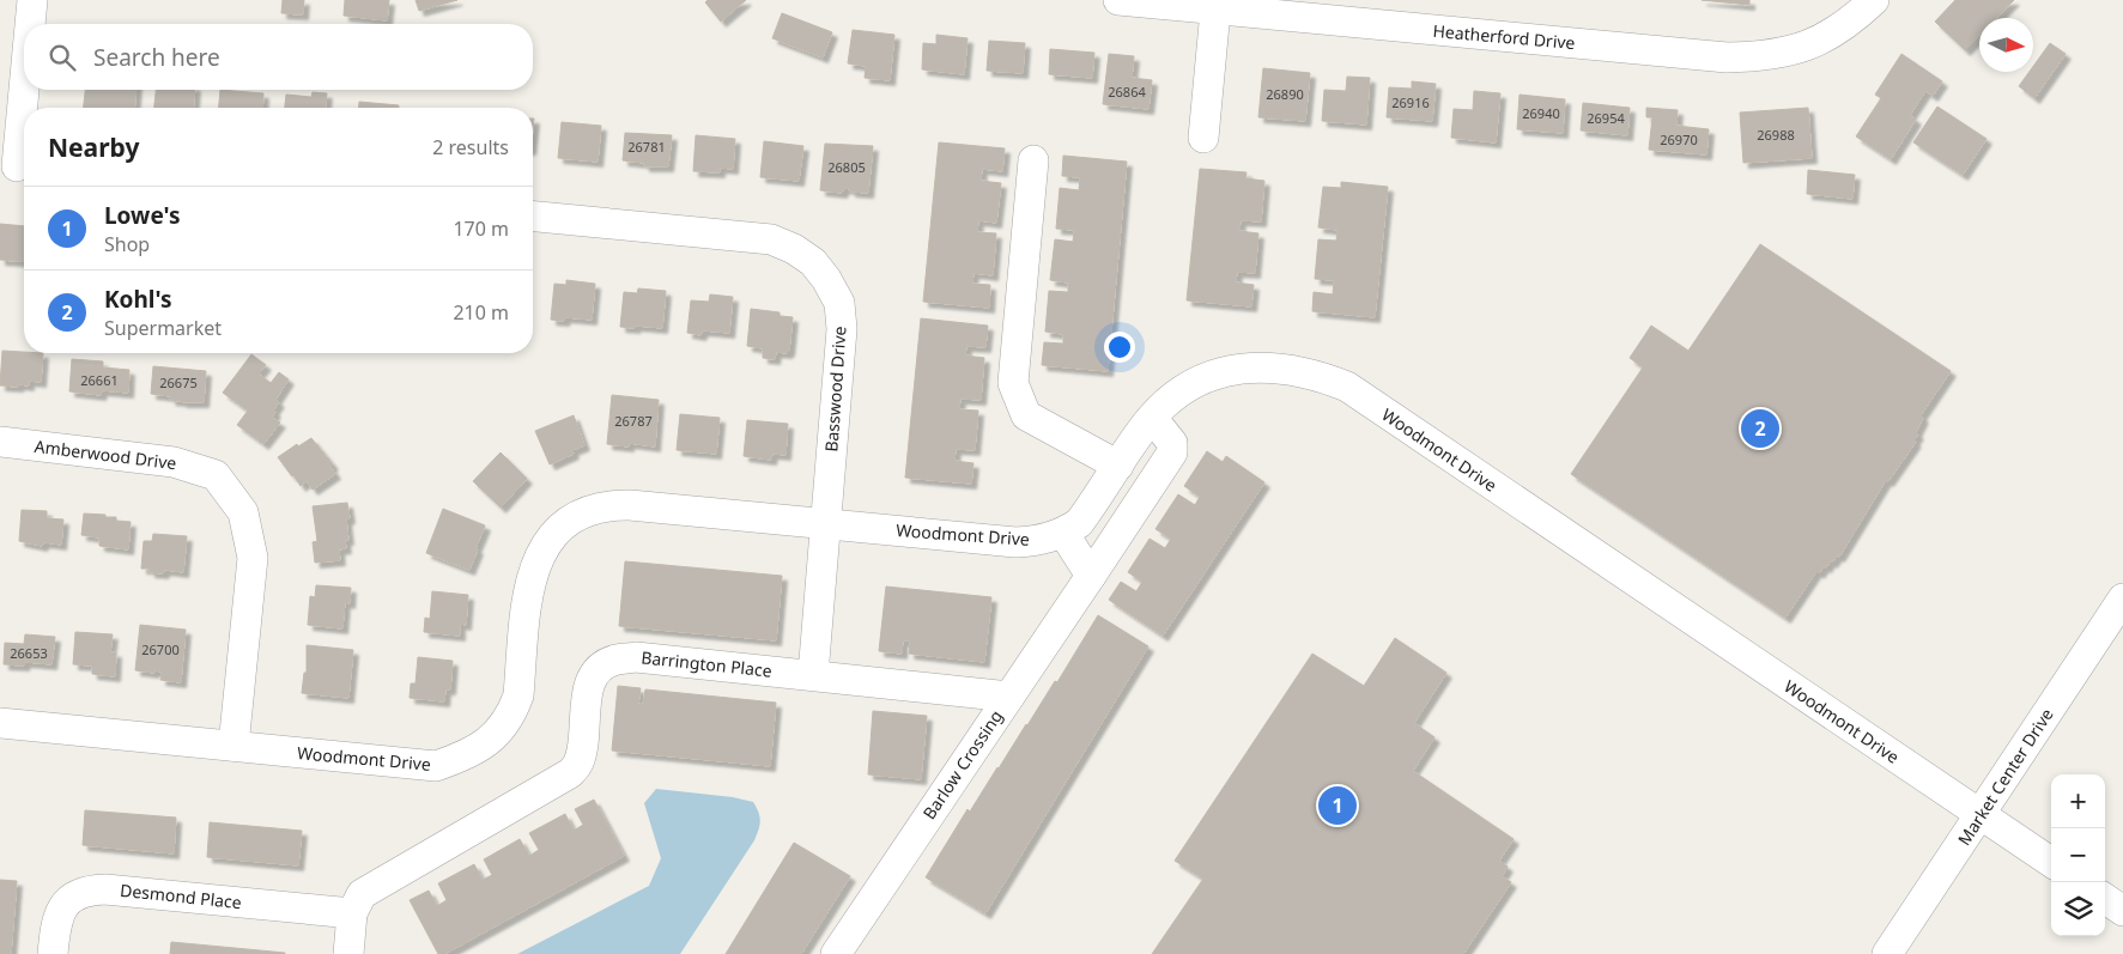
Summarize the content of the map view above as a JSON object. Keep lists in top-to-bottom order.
{
  "streets": {
    "street": [
      "Heatherford Drive",
      "Basswood Drive",
      "Woodmont Drive",
      "Amberwood Drive",
      "Barrington Place",
      "Barlow Crossing",
      "Market Center Drive",
      "Desmond Place"
    ]
  },
  "crossings": [
    ["Basswood Drive", "Woodmont Drive"],
    ["Basswood Drive", "Barrington Place"],
    ["Woodmont Drive", "Amberwood Drive"],
    ["Woodmont Drive", "Barlow Crossing"],
    ["Woodmont Drive", "Market Center Drive"],
    ["Barrington Place", "Barlow Crossing"],
    ["Barrington Place", "Desmond Place"]
  ],
  "house_numbers": [
    "26864",
    "26890",
    "26916",
    "26940",
    "26954",
    "26988",
    "26970",
    "26781",
    "26805",
    "26661",
    "26675",
    "26787",
    "26700",
    "26653"
  ],
  "north": "right",
  "page": {
    "search": "Search here",
    "heading": ["Nearby", "2 results"],
    "list": [
      {
        "mark": "1",
        "name": "Lowe's",
        "note": "Shop",
        "value": "170 m"
      },
      {
        "mark": "2",
        "name": "Kohl's",
        "note": "Supermarket",
        "value": "210 m"
      }
    ],
    "pins": ["2", "1"],
    "map_buttons": ["+", "−"]
  }
}
